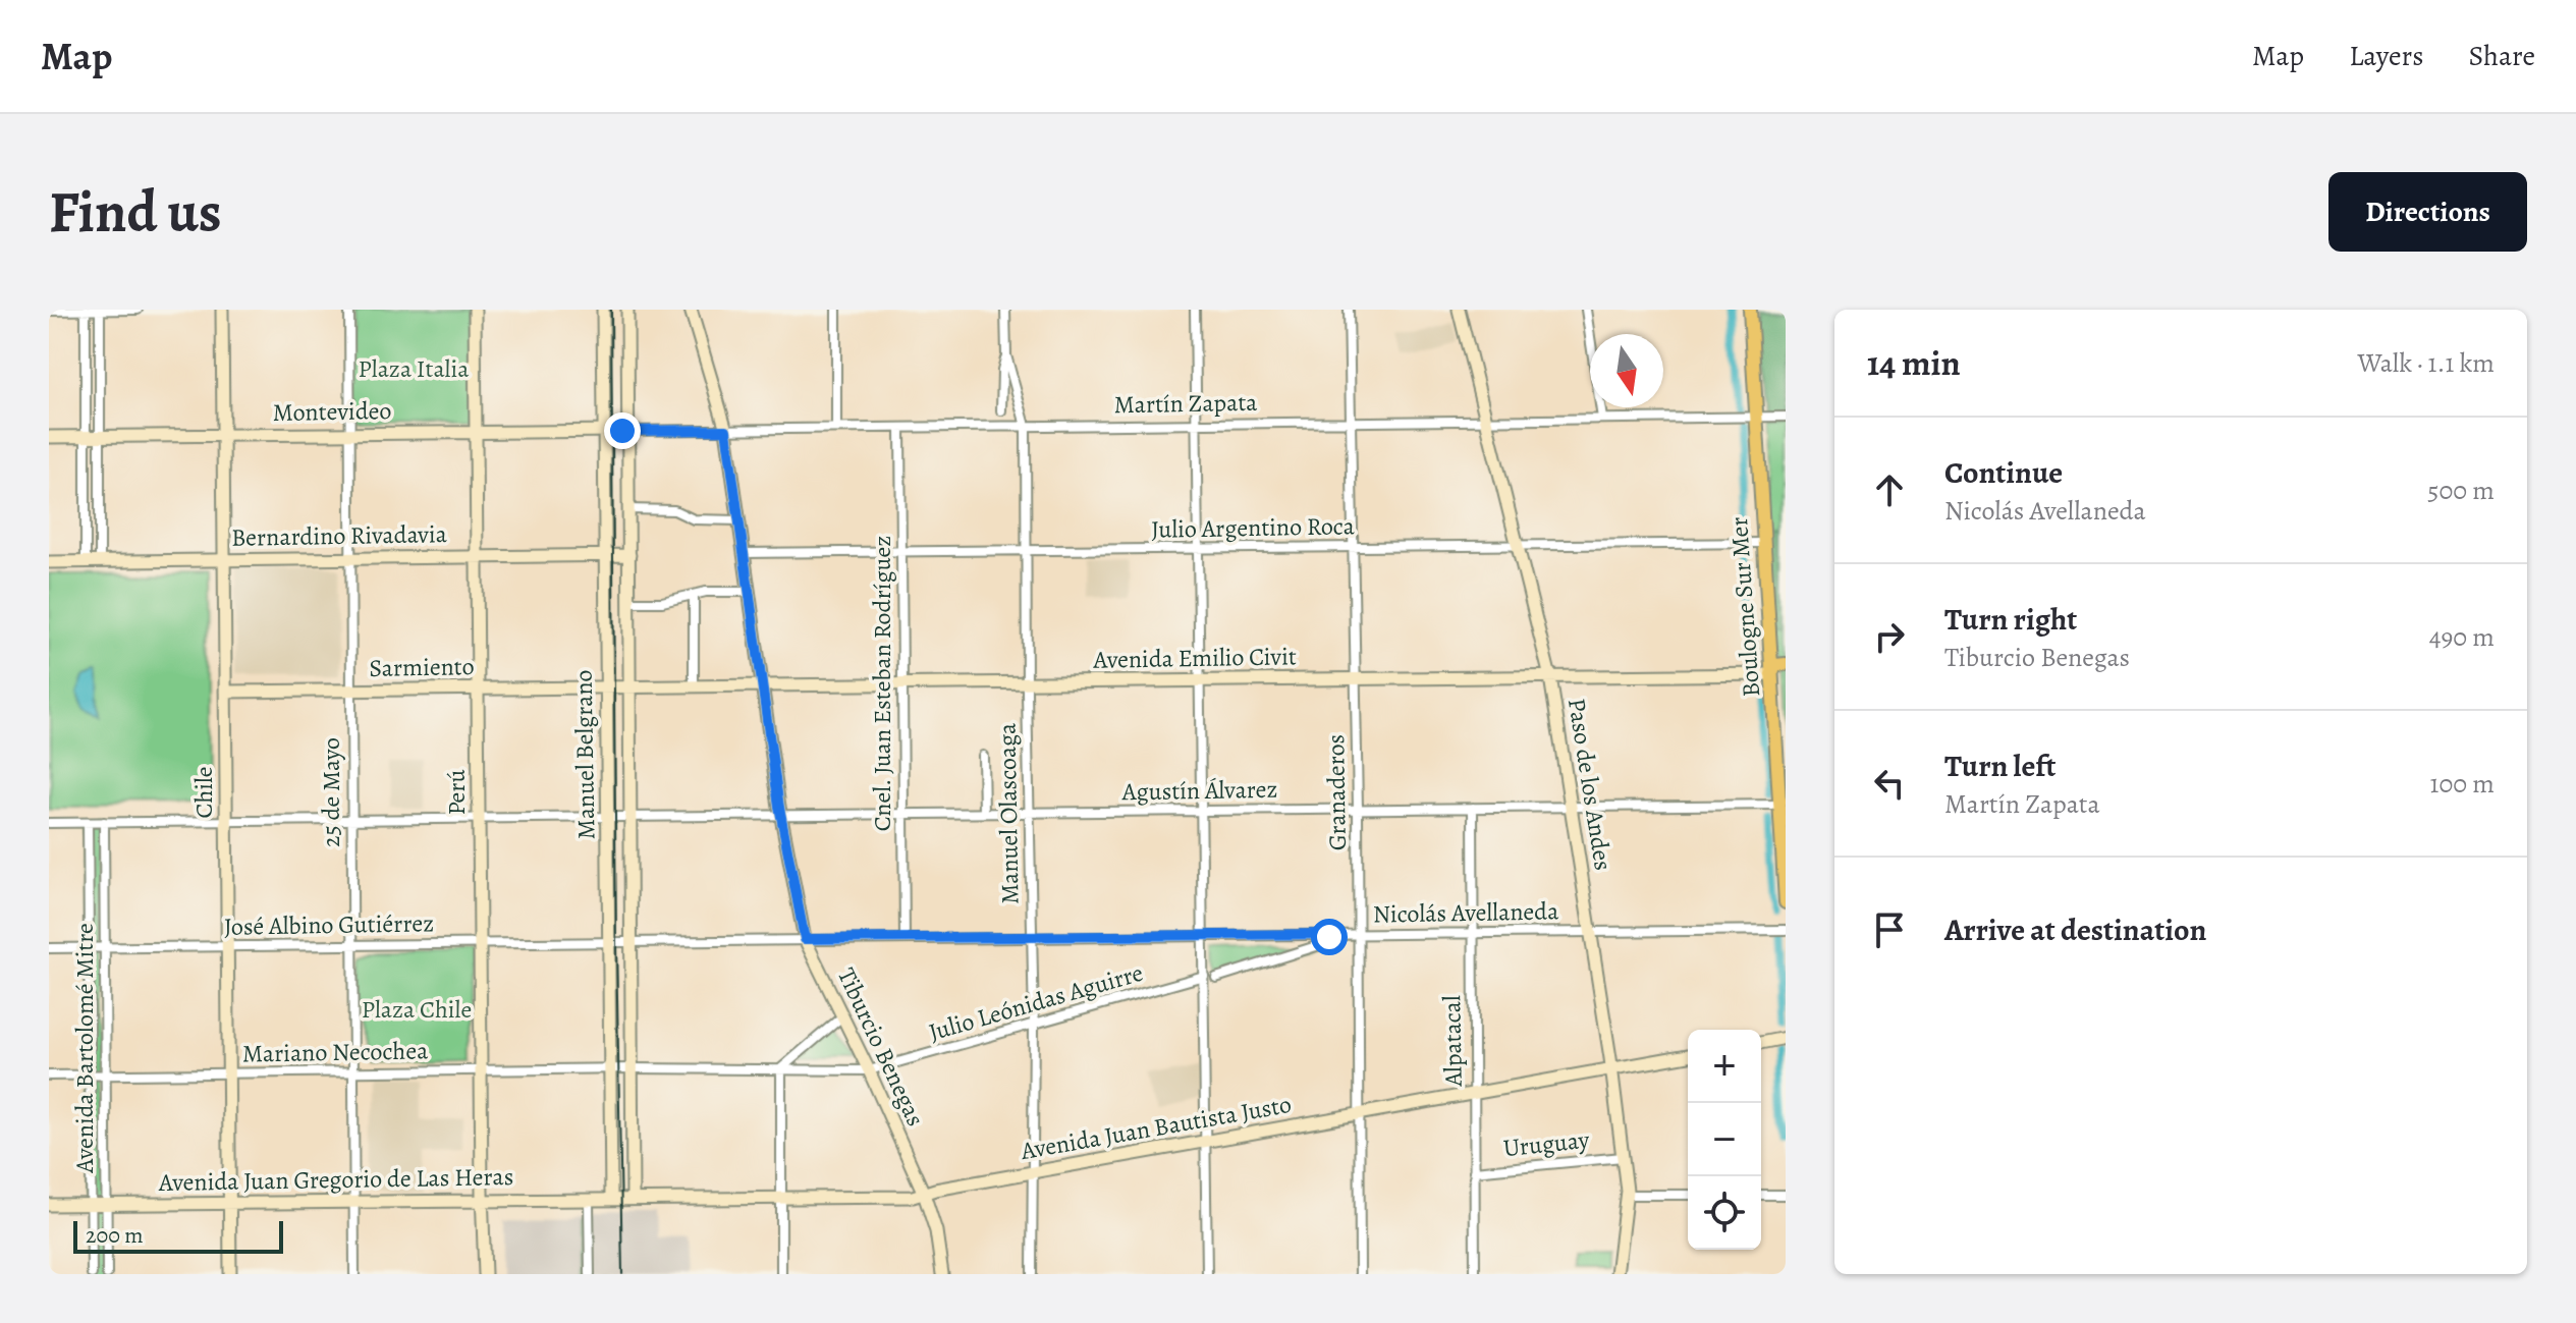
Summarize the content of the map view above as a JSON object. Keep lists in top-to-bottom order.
{
  "streets": {
    "main road": ["Boulogne Sur Mer"],
    "street": [
      "Martín Zapata",
      "Montevideo",
      "Julio Argentino Roca",
      "Bernardino Rivadavia",
      "Avenida Emilio Civit",
      "Sarmiento",
      "Cnel. Juan Esteban Rodríguez",
      "Manuel Belgrano",
      "Paso de los Andes",
      "Agustín Álvarez",
      "Chile",
      "25 de Mayo",
      "Perú",
      "Granaderos",
      "Manuel Olascoaga",
      "Nicolás Avellaneda",
      "José Albino Gutiérrez",
      "Julio Leónidas Aguirre",
      "Alpatacal",
      "Tiburcio Benegas",
      "Avenida Bartolomé Mitre",
      "Mariano Necochea",
      "Avenida Juan Bautista Justo",
      "Uruguay",
      "Avenida Juan Gregorio de Las Heras"
    ]
  },
  "crossings": [
    ["Martín Zapata", "Montevideo"],
    ["Martín Zapata", "Boulogne Sur Mer"],
    ["Martín Zapata", "Cnel. Juan Esteban Rodríguez"],
    ["Martín Zapata", "Manuel Belgrano"],
    ["Martín Zapata", "Paso de los Andes"],
    ["Martín Zapata", "Granaderos"],
    ["Martín Zapata", "Manuel Olascoaga"],
    ["Martín Zapata", "Tiburcio Benegas"],
    ["Montevideo", "Manuel Belgrano"],
    ["Montevideo", "Chile"],
    ["Montevideo", "25 de Mayo"],
    ["Montevideo", "Perú"],
    ["Julio Argentino Roca", "Boulogne Sur Mer"],
    ["Julio Argentino Roca", "Cnel. Juan Esteban Rodríguez"],
    ["Julio Argentino Roca", "Paso de los Andes"],
    ["Julio Argentino Roca", "Granaderos"],
    ["Julio Argentino Roca", "Manuel Olascoaga"],
    ["Julio Argentino Roca", "Tiburcio Benegas"],
    ["Bernardino Rivadavia", "Manuel Belgrano"],
    ["Bernardino Rivadavia", "Chile"],
    ["Bernardino Rivadavia", "25 de Mayo"],
    ["Bernardino Rivadavia", "Perú"],
    ["Boulogne Sur Mer", "Avenida Emilio Civit"],
    ["Boulogne Sur Mer", "Agustín Álvarez"],
    ["Avenida Emilio Civit", "Sarmiento"],
    ["Avenida Emilio Civit", "Cnel. Juan Esteban Rodríguez"],
    ["Avenida Emilio Civit", "Manuel Belgrano"],
    ["Avenida Emilio Civit", "Paso de los Andes"],
    ["Avenida Emilio Civit", "Granaderos"],
    ["Avenida Emilio Civit", "Manuel Olascoaga"],
    ["Avenida Emilio Civit", "Tiburcio Benegas"],
    ["Sarmiento", "Manuel Belgrano"],
    ["Sarmiento", "Chile"],
    ["Sarmiento", "25 de Mayo"],
    ["Sarmiento", "Perú"],
    ["Cnel. Juan Esteban Rodríguez", "Agustín Álvarez"],
    ["Cnel. Juan Esteban Rodríguez", "Nicolás Avellaneda"],
    ["Manuel Belgrano", "Agustín Álvarez"],
    ["Manuel Belgrano", "Nicolás Avellaneda"],
    ["Manuel Belgrano", "José Albino Gutiérrez"],
    ["Manuel Belgrano", "Julio Leónidas Aguirre"],
    ["Manuel Belgrano", "Mariano Necochea"],
    ["Manuel Belgrano", "Avenida Juan Bautista Justo"],
    ["Manuel Belgrano", "Avenida Juan Gregorio de Las Heras"],
    ["Paso de los Andes", "Agustín Álvarez"],
    ["Paso de los Andes", "Nicolás Avellaneda"],
    ["Paso de los Andes", "Avenida Juan Bautista Justo"],
    ["Paso de los Andes", "Uruguay"],
    ["Agustín Álvarez", "Chile"],
    ["Agustín Álvarez", "25 de Mayo"],
    ["Agustín Álvarez", "Perú"],
    ["Agustín Álvarez", "Granaderos"],
    ["Agustín Álvarez", "Manuel Olascoaga"],
    ["Agustín Álvarez", "Alpatacal"],
    ["Agustín Álvarez", "Tiburcio Benegas"],
    ["Agustín Álvarez", "Avenida Bartolomé Mitre"],
    ["Chile", "José Albino Gutiérrez"],
    ["Chile", "Mariano Necochea"],
    ["Chile", "Avenida Juan Gregorio de Las Heras"],
    ["25 de Mayo", "José Albino Gutiérrez"],
    ["25 de Mayo", "Mariano Necochea"],
    ["25 de Mayo", "Avenida Juan Gregorio de Las Heras"],
    ["Perú", "José Albino Gutiérrez"],
    ["Perú", "Mariano Necochea"],
    ["Perú", "Avenida Juan Gregorio de Las Heras"],
    ["Granaderos", "Nicolás Avellaneda"],
    ["Granaderos", "Avenida Juan Bautista Justo"],
    ["Manuel Olascoaga", "Nicolás Avellaneda"],
    ["Manuel Olascoaga", "Julio Leónidas Aguirre"],
    ["Manuel Olascoaga", "Avenida Juan Bautista Justo"],
    ["Nicolás Avellaneda", "José Albino Gutiérrez"],
    ["Nicolás Avellaneda", "Alpatacal"],
    ["Nicolás Avellaneda", "Tiburcio Benegas"],
    ["José Albino Gutiérrez", "Avenida Bartolomé Mitre"],
    ["Julio Leónidas Aguirre", "Tiburcio Benegas"],
    ["Julio Leónidas Aguirre", "Mariano Necochea"],
    ["Alpatacal", "Avenida Juan Bautista Justo"],
    ["Alpatacal", "Uruguay"],
    ["Tiburcio Benegas", "Avenida Juan Bautista Justo"],
    ["Avenida Bartolomé Mitre", "Mariano Necochea"],
    ["Avenida Bartolomé Mitre", "Avenida Juan Gregorio de Las Heras"],
    ["Avenida Juan Bautista Justo", "Avenida Juan Gregorio de Las Heras"]
  ],
  "parks": ["Plaza Italia", "Plaza Chile"],
  "scale_bar": "200 m",
  "north": "bottom",
  "page": {
    "header": "Map",
    "nav": ["Map", "Layers", "Share"],
    "buttons": "Directions",
    "title": "Find us",
    "heading": ["14 min", "Walk · 1.1 km"],
    "list": [
      ["Continue", "Nicolás Avellaneda", "500 m"],
      ["Turn right", "Tiburcio Benegas", "490 m"],
      ["Turn left", "Martín Zapata", "100 m"],
      "Arrive at destination"
    ],
    "map_buttons": ["+", "−"],
    "scale": "200 m"
  }
}
